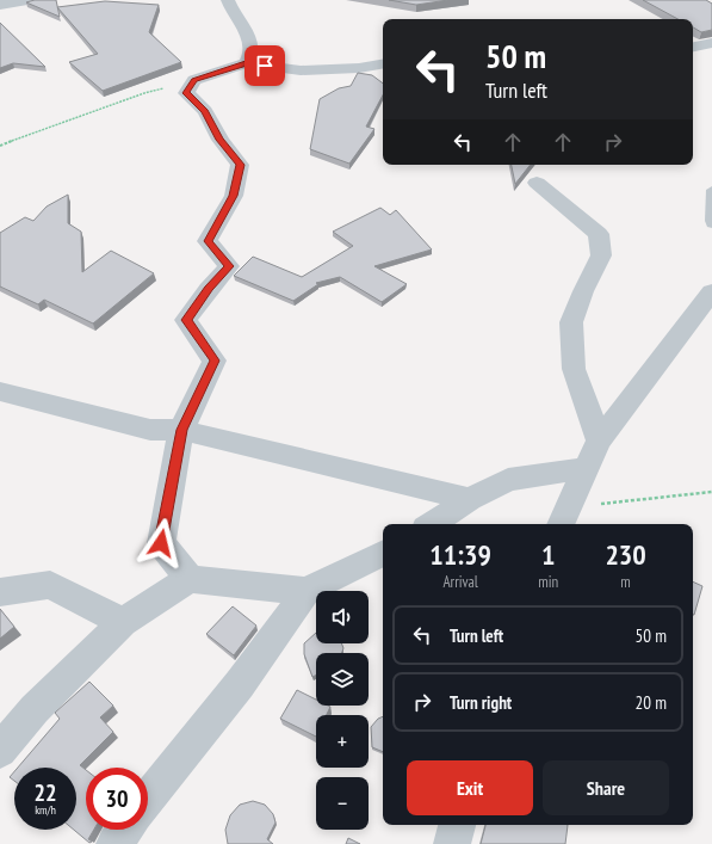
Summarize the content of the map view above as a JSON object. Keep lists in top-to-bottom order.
{
  "page": {
    "turn": ["50 m", "Turn left"],
    "eta": [
      "11:39",
      "Arrival",
      "1",
      "min",
      "230",
      "m"
    ],
    "map_buttons": ["+", "−"],
    "list": [
      {
        "name": "Turn left",
        "value": "50 m"
      },
      {
        "name": "Turn right",
        "value": "20 m"
      }
    ],
    "buttons": ["Exit", "Share"],
    "speed": "22 km/h",
    "limit": "30"
  }
}
